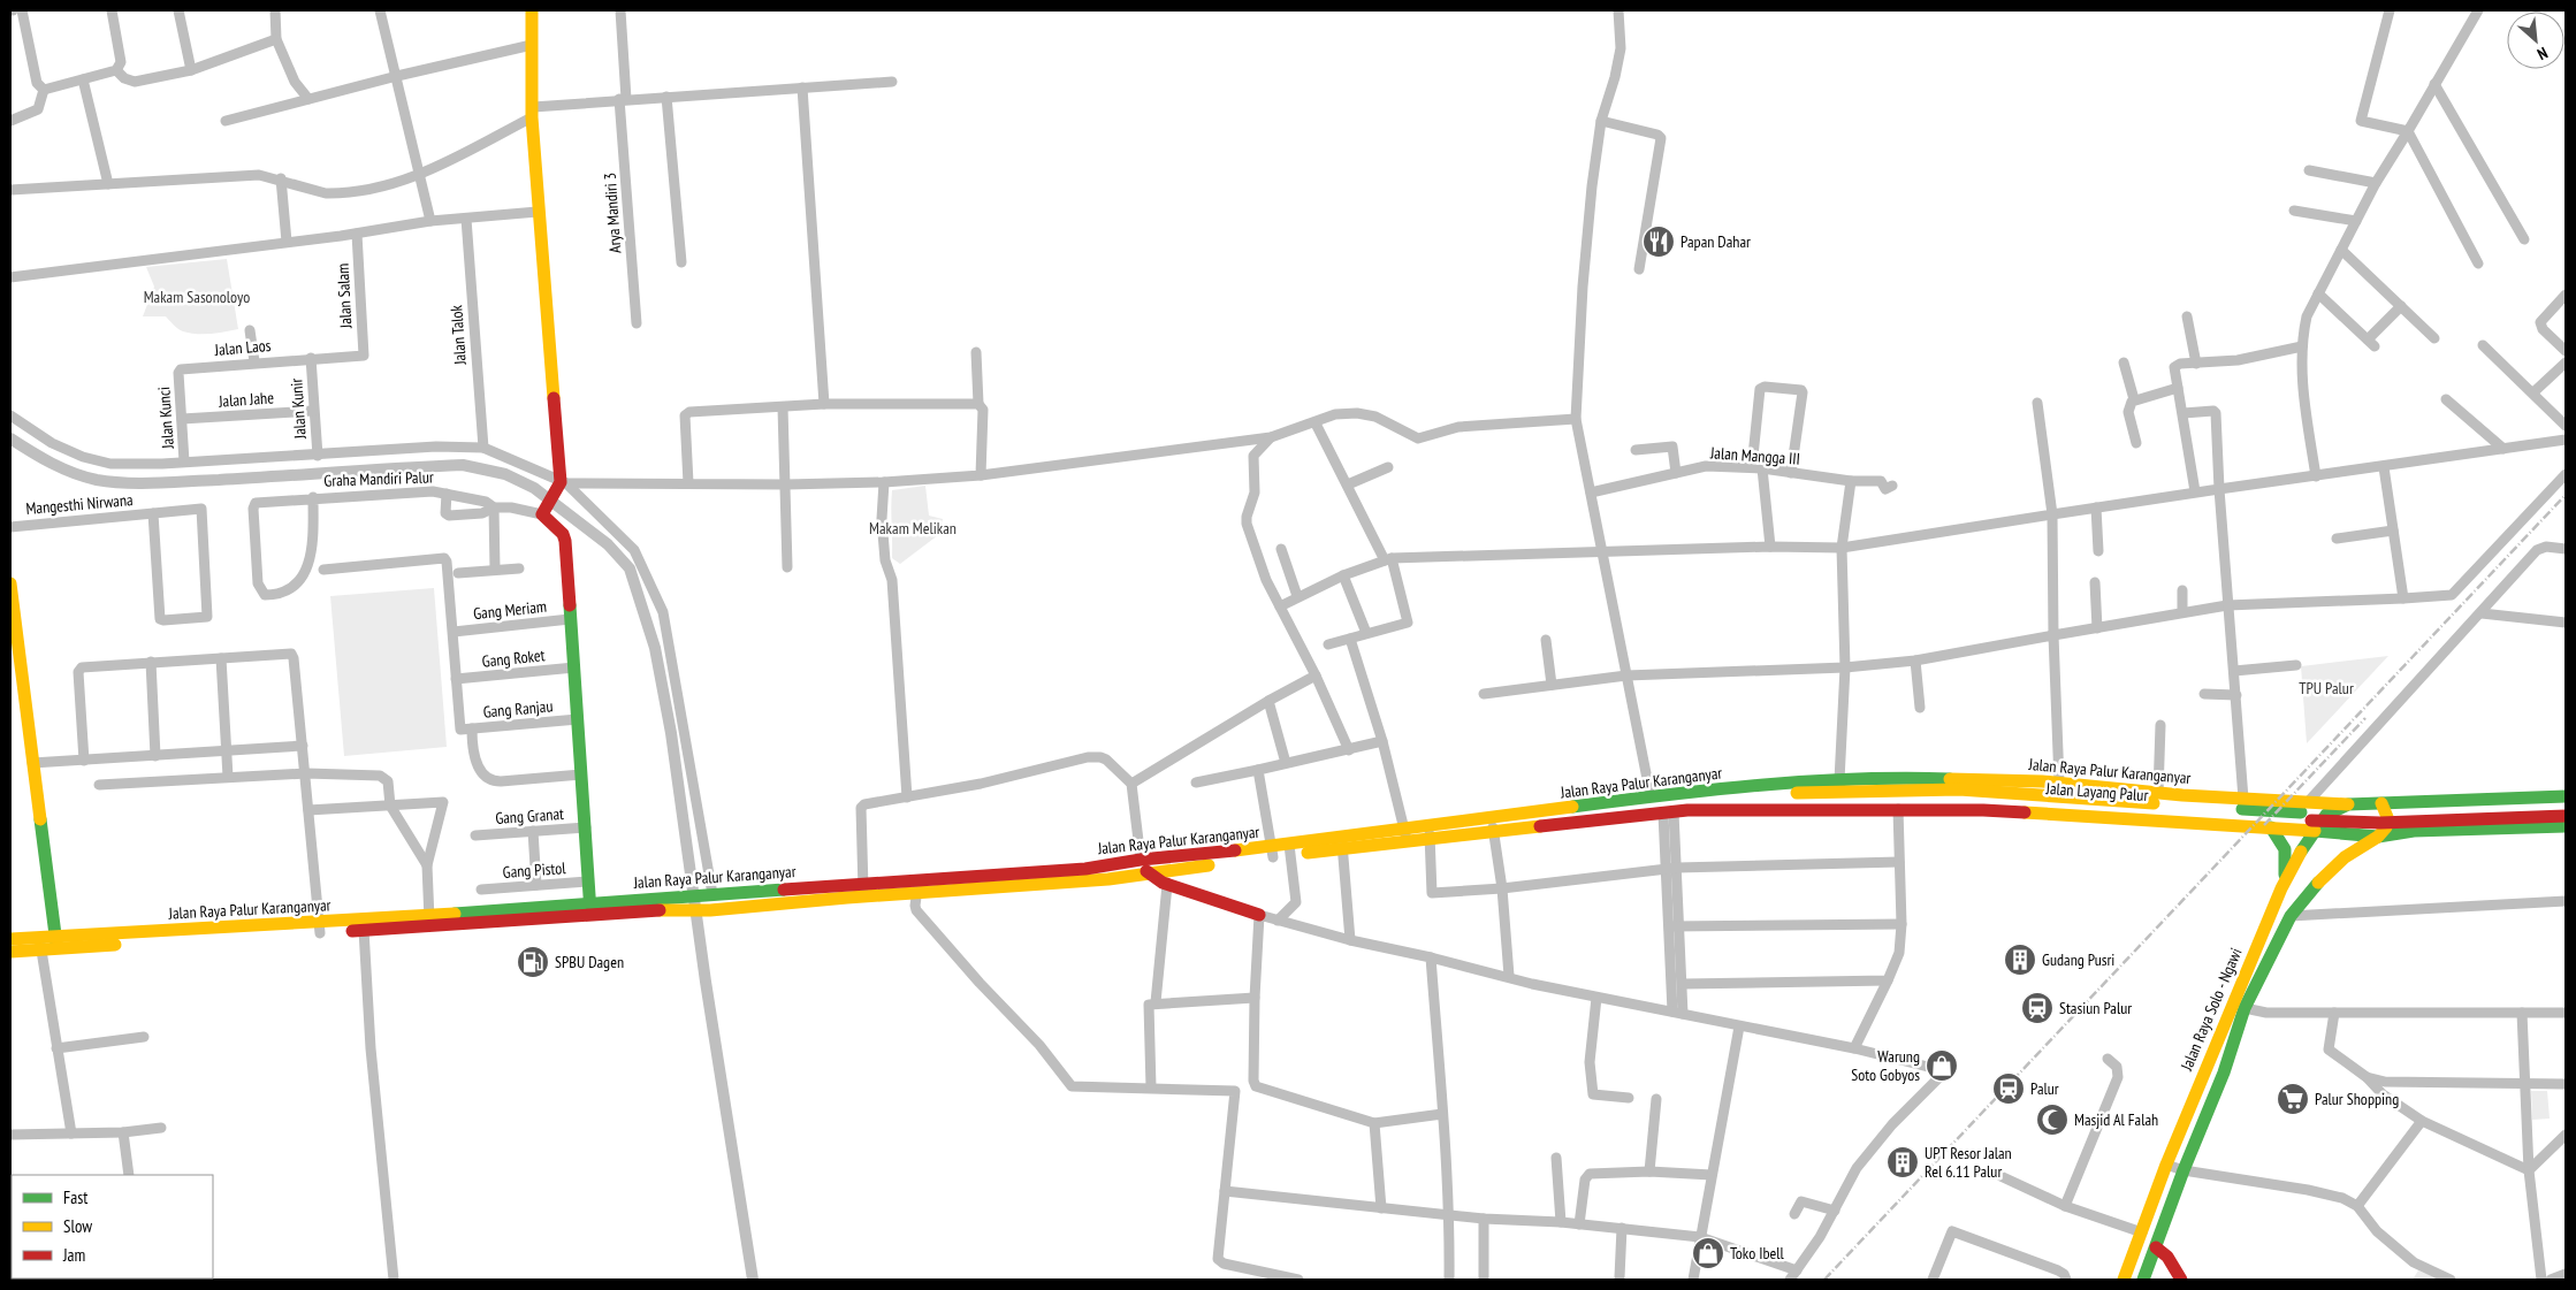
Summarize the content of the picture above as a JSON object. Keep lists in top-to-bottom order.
{
  "streets": {
    "main road": ["Jalan Raya Palur Karanganyar", "Jalan Layang Palur", "Jalan Raya Solo - Ngawi"],
    "street": [
      "Arya Mandiri 3",
      "Jalan Salam",
      "Jalan Talok",
      "Jalan Laos",
      "Jalan Jahe",
      "Jalan Kunir",
      "Jalan Kunci",
      "Jalan Mangga III",
      "Graha Mandiri Palur",
      "Mangesthi Nirwana",
      "Gang Meriam",
      "Gang Roket",
      "Gang Ranjau",
      "Gang Granat",
      "Gang Pistol"
    ]
  },
  "crossings": [
    ["Jalan Salam", "Jalan Laos"],
    ["Jalan Laos", "Jalan Kunir"],
    ["Jalan Laos", "Jalan Kunci"],
    ["Jalan Jahe", "Jalan Kunir"],
    ["Jalan Jahe", "Jalan Kunci"],
    ["Gang Roket", "Gang Ranjau"],
    ["Jalan Raya Palur Karanganyar", "Jalan Layang Palur"],
    ["Jalan Raya Palur Karanganyar", "Jalan Raya Solo - Ngawi"]
  ],
  "parks": ["Makam Sasonoloyo", "Makam Melikan", "TPU Palur"],
  "places": {
    "restaurant": ["Papan Dahar"],
    "building": ["Gudang Pusri", "UPT Resor Jalan Rel 6.11 Palur"],
    "fuel station": ["SPBU Dagen"],
    "station": ["Stasiun Palur", "Palur"],
    "shop": ["Warung Soto Gobyos", "Toko Ibell"],
    "supermarket": ["Palur Shopping"],
    "mosque": ["Masjid Al Falah"]
  },
  "legend": ["Fast", "Slow", "Jam"],
  "north": "bottom right"
}
